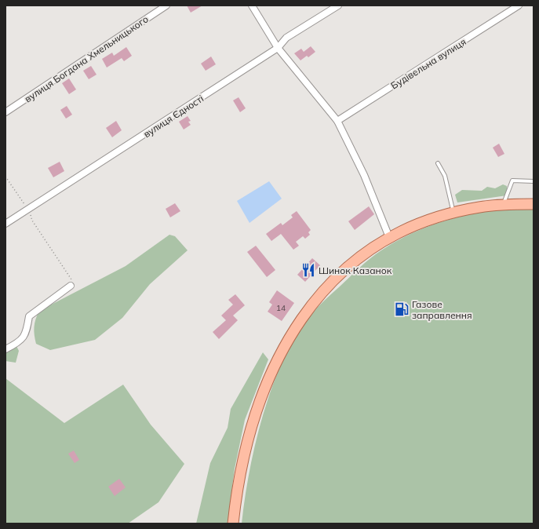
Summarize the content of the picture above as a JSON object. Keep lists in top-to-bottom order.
{
  "streets": {
    "street": ["вулиця Богдана Хмельницького", "Будівельна вулиця", "вулиця Єдності"]
  },
  "places": {
    "restaurant": ["Шинок Казанок"],
    "fuel station": ["Газове заправлення"]
  },
  "house_numbers": ["14"]
}
